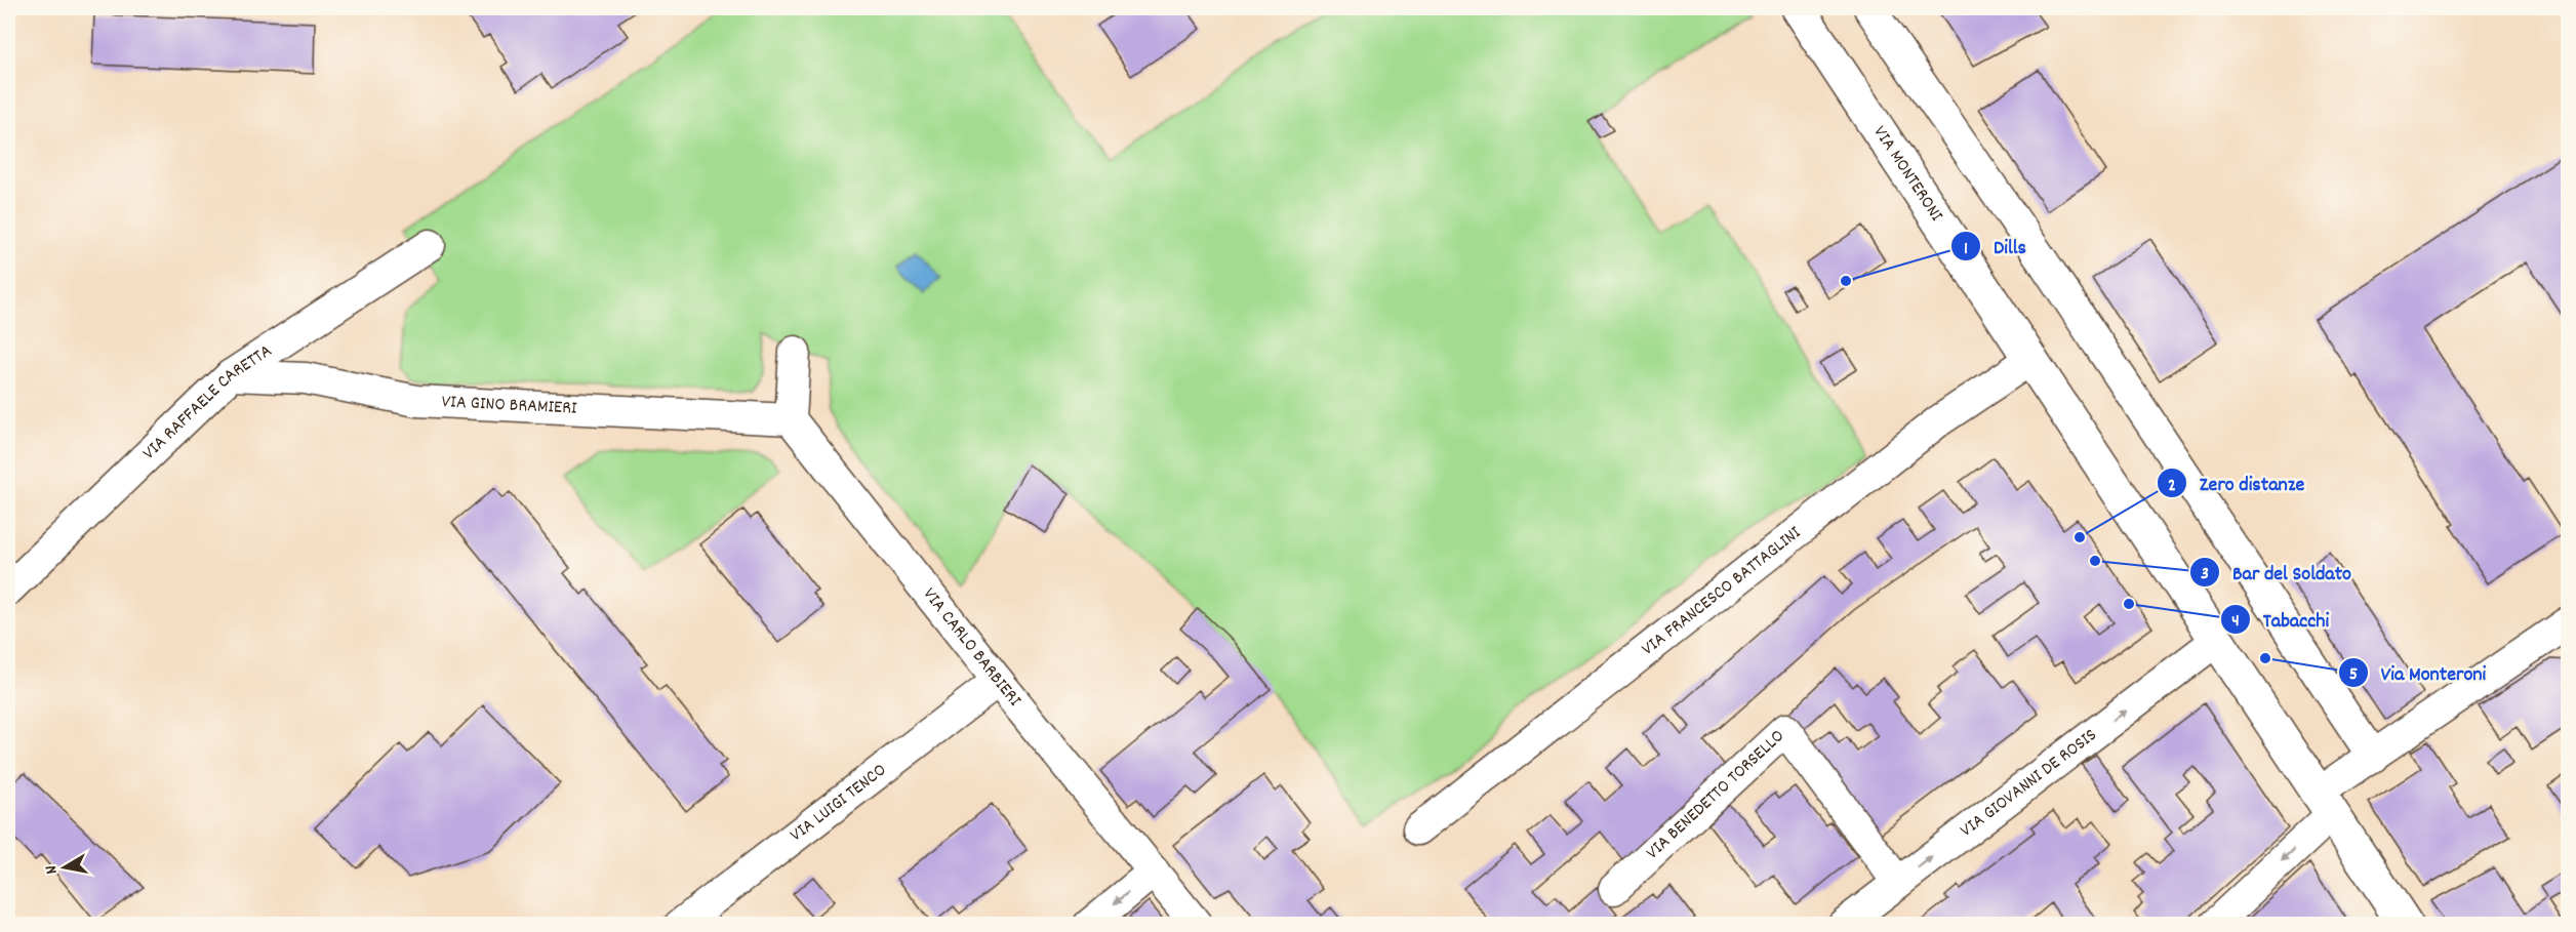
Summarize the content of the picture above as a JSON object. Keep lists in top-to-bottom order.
{
  "streets": {
    "main road": ["VIA MONTERONI"],
    "street": [
      "VIA RAFFAELE CARETTA",
      "VIA GINO BRAMIERI",
      "VIA FRANCESCO BATTAGLINI",
      "VIA CARLO BARBIERI",
      "VIA GIOVANNI DE ROSIS",
      "VIA BENEDETTO TORSELLO",
      "VIA LUIGI TENCO"
    ]
  },
  "crossings": [
    ["VIA MONTERONI", "VIA FRANCESCO BATTAGLINI"],
    ["VIA MONTERONI", "VIA GIOVANNI DE ROSIS"],
    ["VIA RAFFAELE CARETTA", "VIA GINO BRAMIERI"],
    ["VIA GINO BRAMIERI", "VIA CARLO BARBIERI"],
    ["VIA CARLO BARBIERI", "VIA LUIGI TENCO"],
    ["VIA GIOVANNI DE ROSIS", "VIA BENEDETTO TORSELLO"]
  ],
  "places": [
    "Dills",
    "Zero distanze",
    "Bar del Soldato",
    "Tabacchi",
    "Via Monteroni"
  ],
  "north": "left"
}
